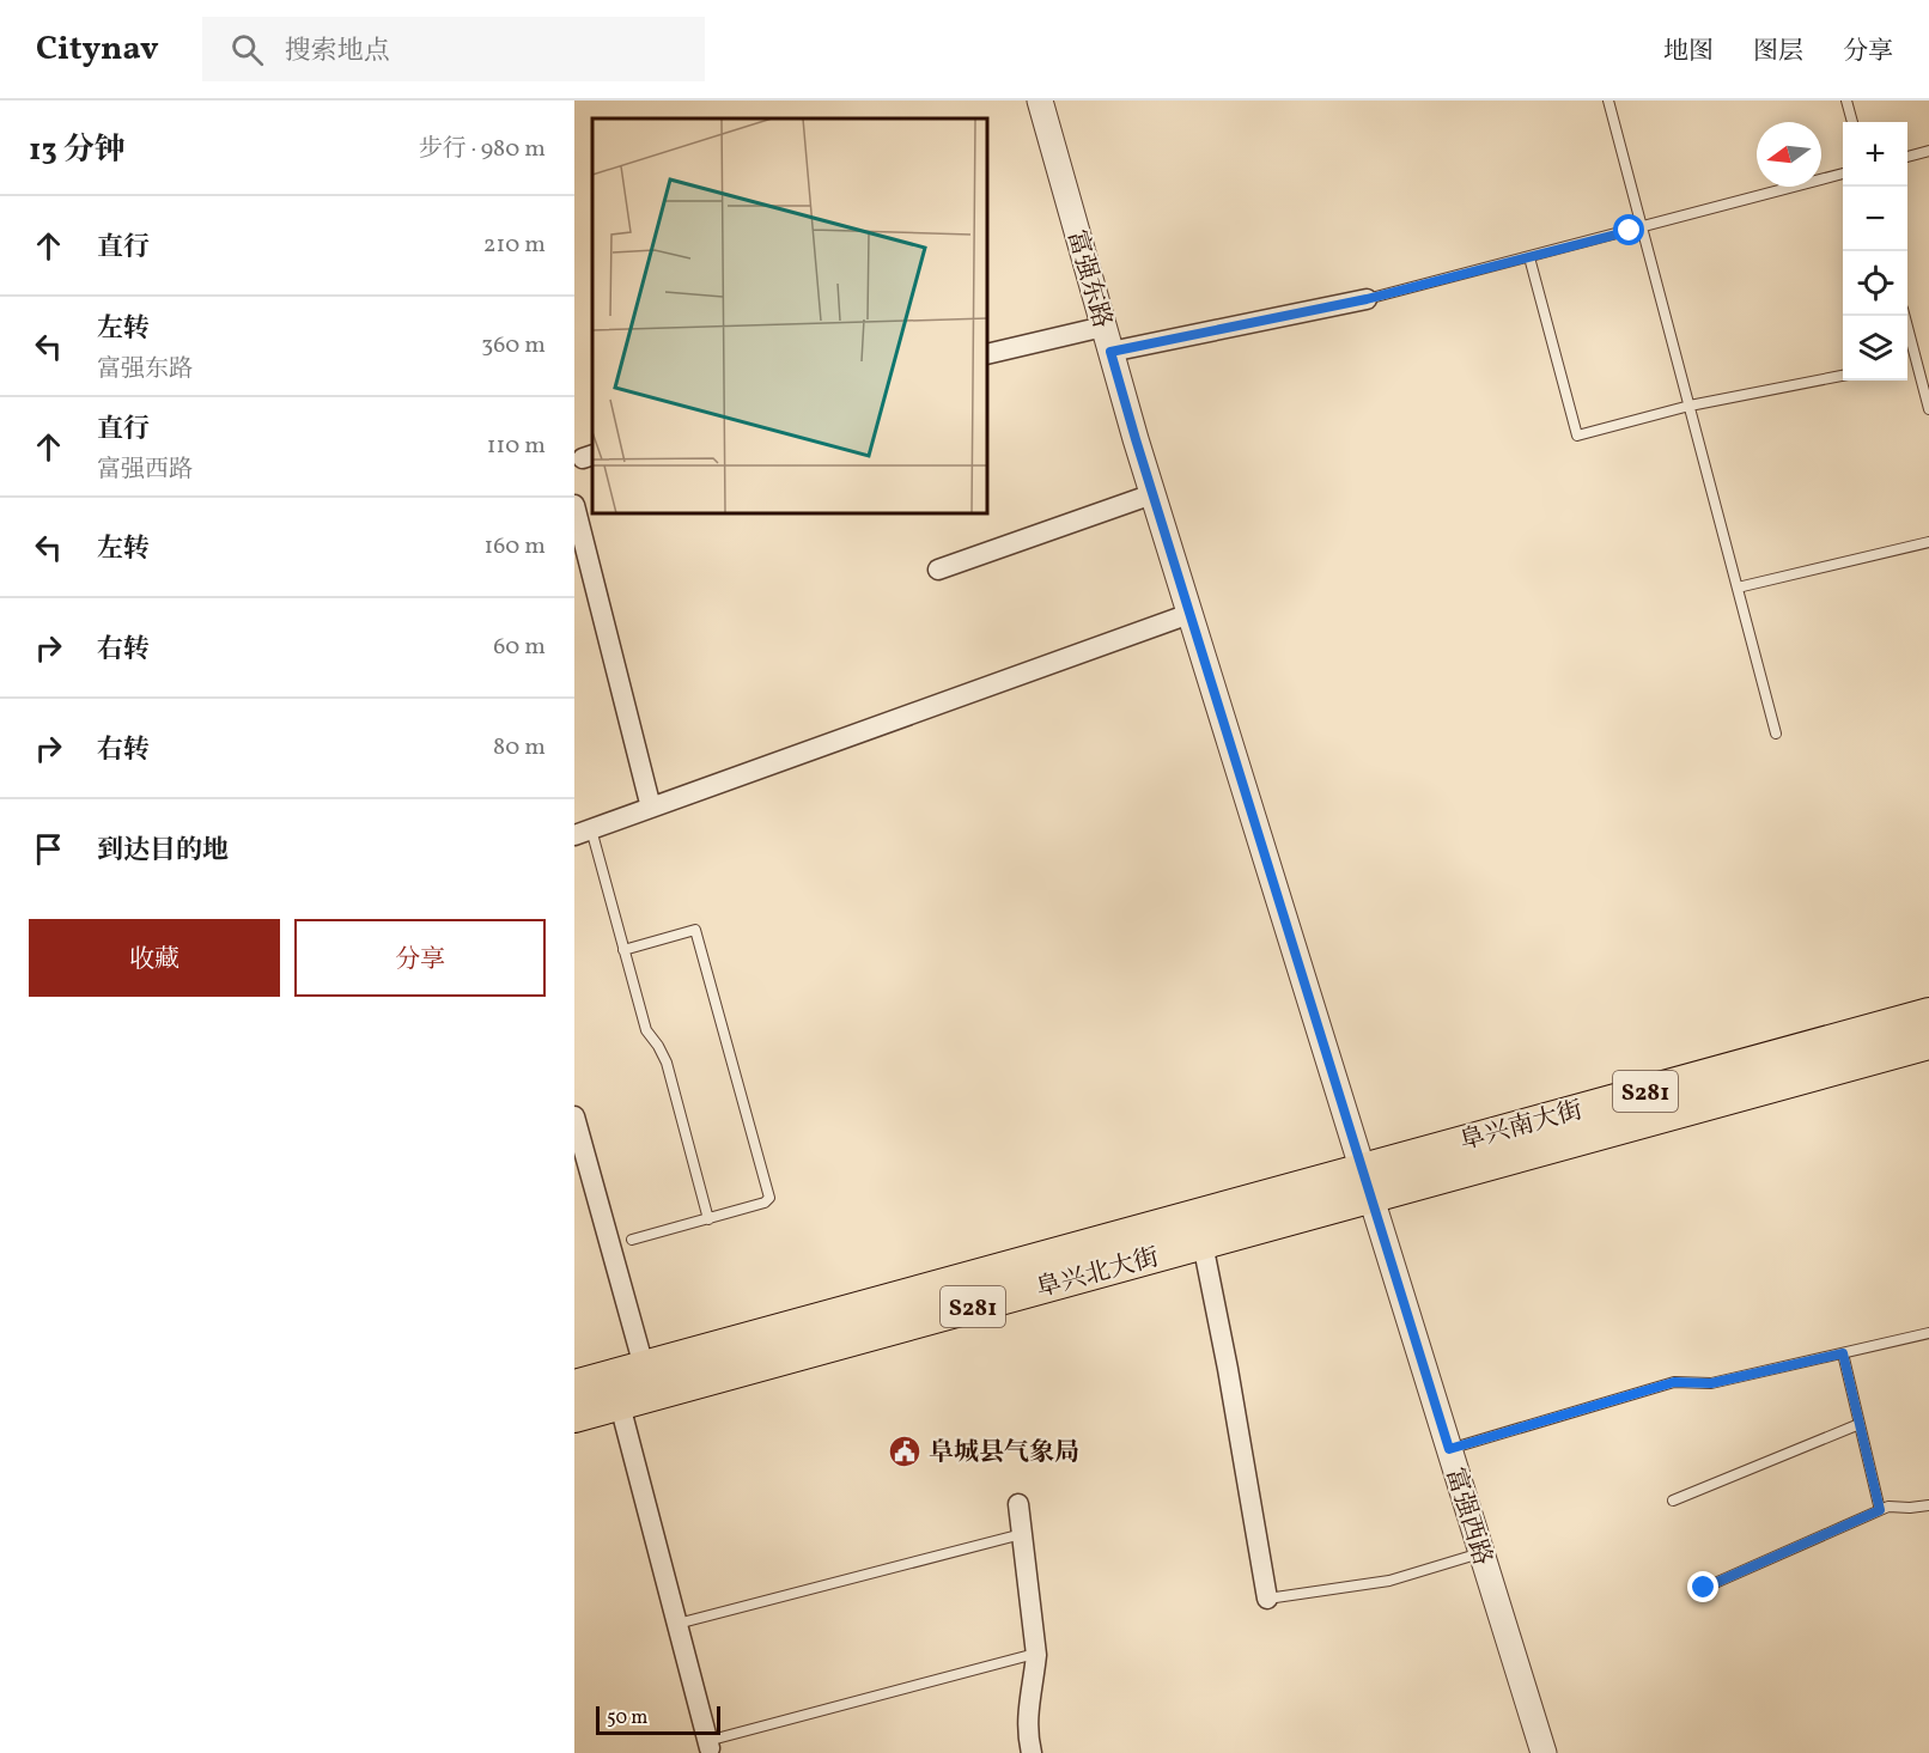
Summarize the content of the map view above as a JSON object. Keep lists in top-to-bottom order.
{
  "streets": {
    "main road": ["S281", "阜兴南大街", "阜兴北大街"],
    "street": ["富强东路", "富强西路"]
  },
  "crossings": [
    ["富强东路", "阜兴南大街"],
    ["富强东路", "阜兴北大街"],
    ["富强东路", "富强西路"],
    ["阜兴南大街", "阜兴北大街"],
    ["阜兴南大街", "富强西路"],
    ["阜兴北大街", "富强西路"]
  ],
  "places": {
    "public building": ["阜城县气象局"]
  },
  "scale_bar": "50 m",
  "north": "left",
  "page": {
    "header": "Citynav",
    "search": "搜索地点",
    "nav": ["地图", "图层", "分享"],
    "heading": ["13 分钟", "步行 · 980 m"],
    "map_buttons": ["+", "−"],
    "list": [
      ["直行", "210 m"],
      ["左转", "富强东路", "360 m"],
      ["直行", "富强西路", "110 m"],
      ["左转", "160 m"],
      ["右转", "60 m"],
      ["右转", "80 m"],
      "到达目的地"
    ],
    "buttons": ["收藏", "分享"],
    "scale": "50 m"
  }
}
